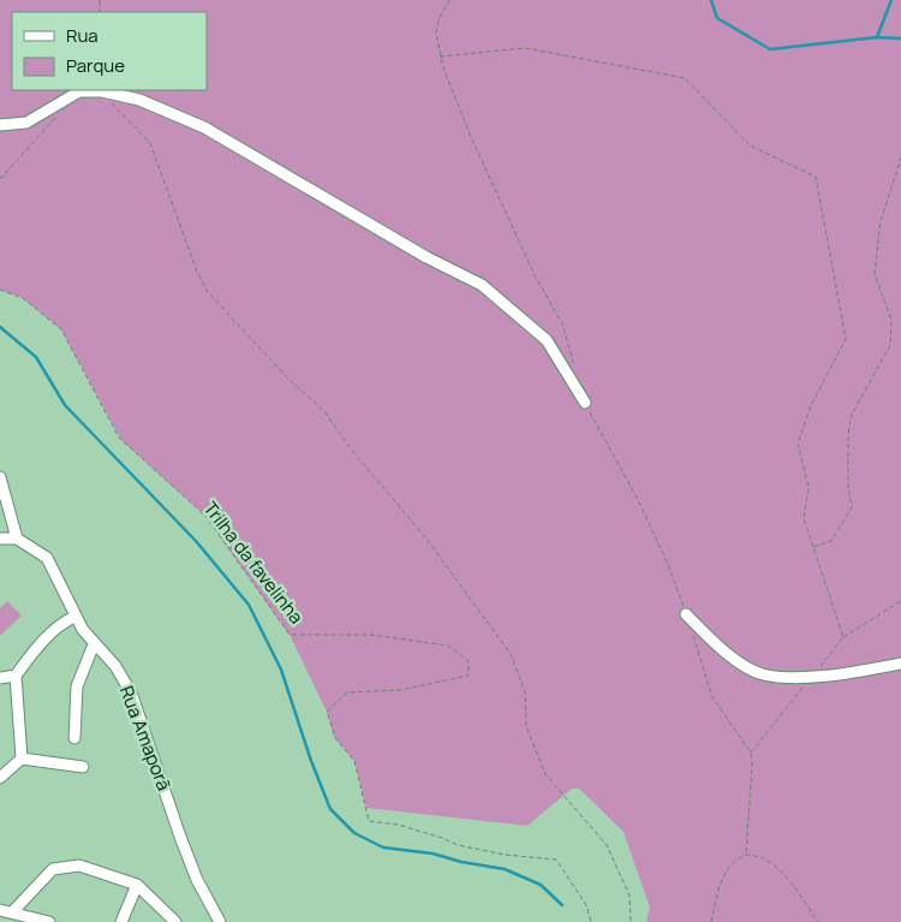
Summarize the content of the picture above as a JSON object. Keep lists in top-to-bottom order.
{
  "streets": {
    "street": ["Rua Amaporã"],
    "path": ["Trilha da favelinha"]
  },
  "legend": ["Rua", "Parque"]
}
